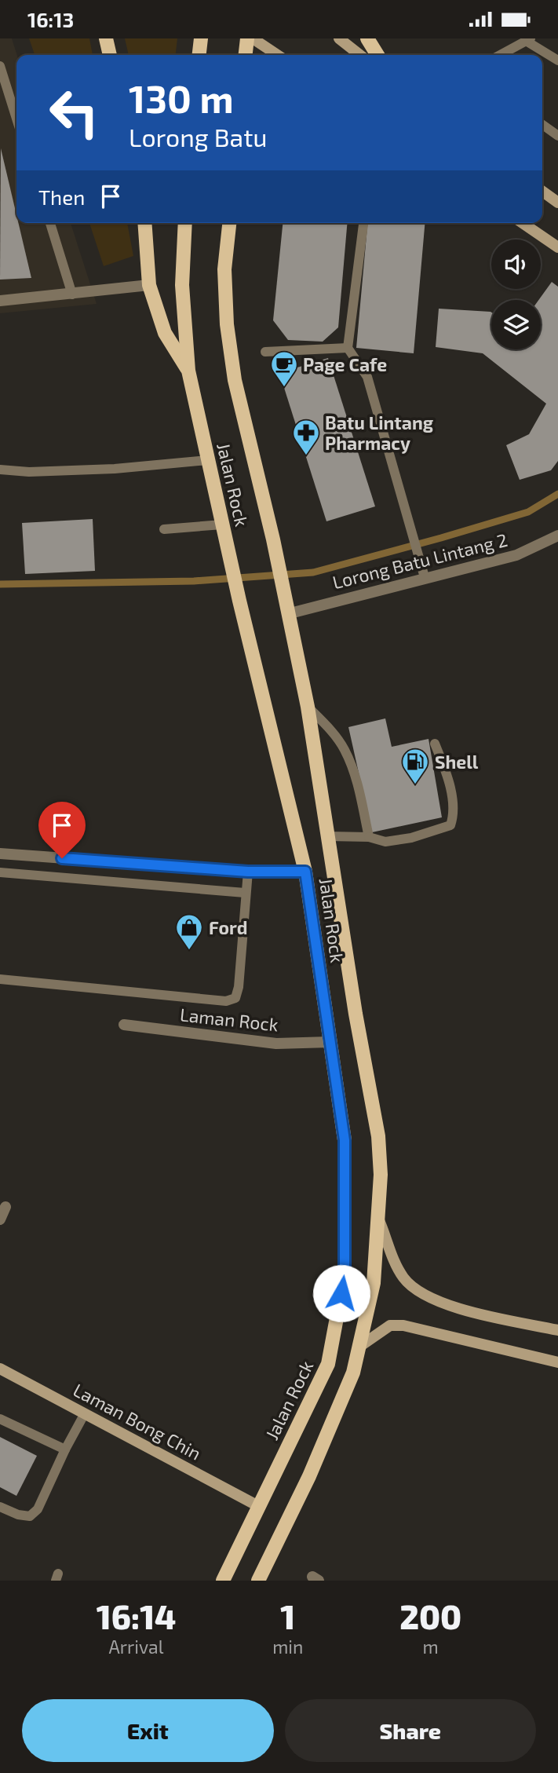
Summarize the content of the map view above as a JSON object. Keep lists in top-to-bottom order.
{
  "streets": {
    "main road": ["Jalan Rock"],
    "street": ["Lorong Batu Lintang 2", "Laman Rock", "Laman Bong Chin"]
  },
  "crossings": [
    ["Jalan Rock", "Lorong Batu Lintang 2"],
    ["Jalan Rock", "Laman Rock"],
    ["Jalan Rock", "Laman Bong Chin"]
  ],
  "places": {
    "cafe": ["Page Cafe"],
    "pharmacy": ["Batu Lintang Pharmacy"],
    "fuel station": ["Shell"],
    "shop": ["Ford"]
  },
  "page": {
    "status": "16:13",
    "turn": ["130 m", "Lorong Batu"],
    "then": "Then",
    "eta": [
      "16:14",
      "Arrival",
      "1",
      "min",
      "200",
      "m"
    ],
    "buttons": ["Exit", "Share"]
  }
}
